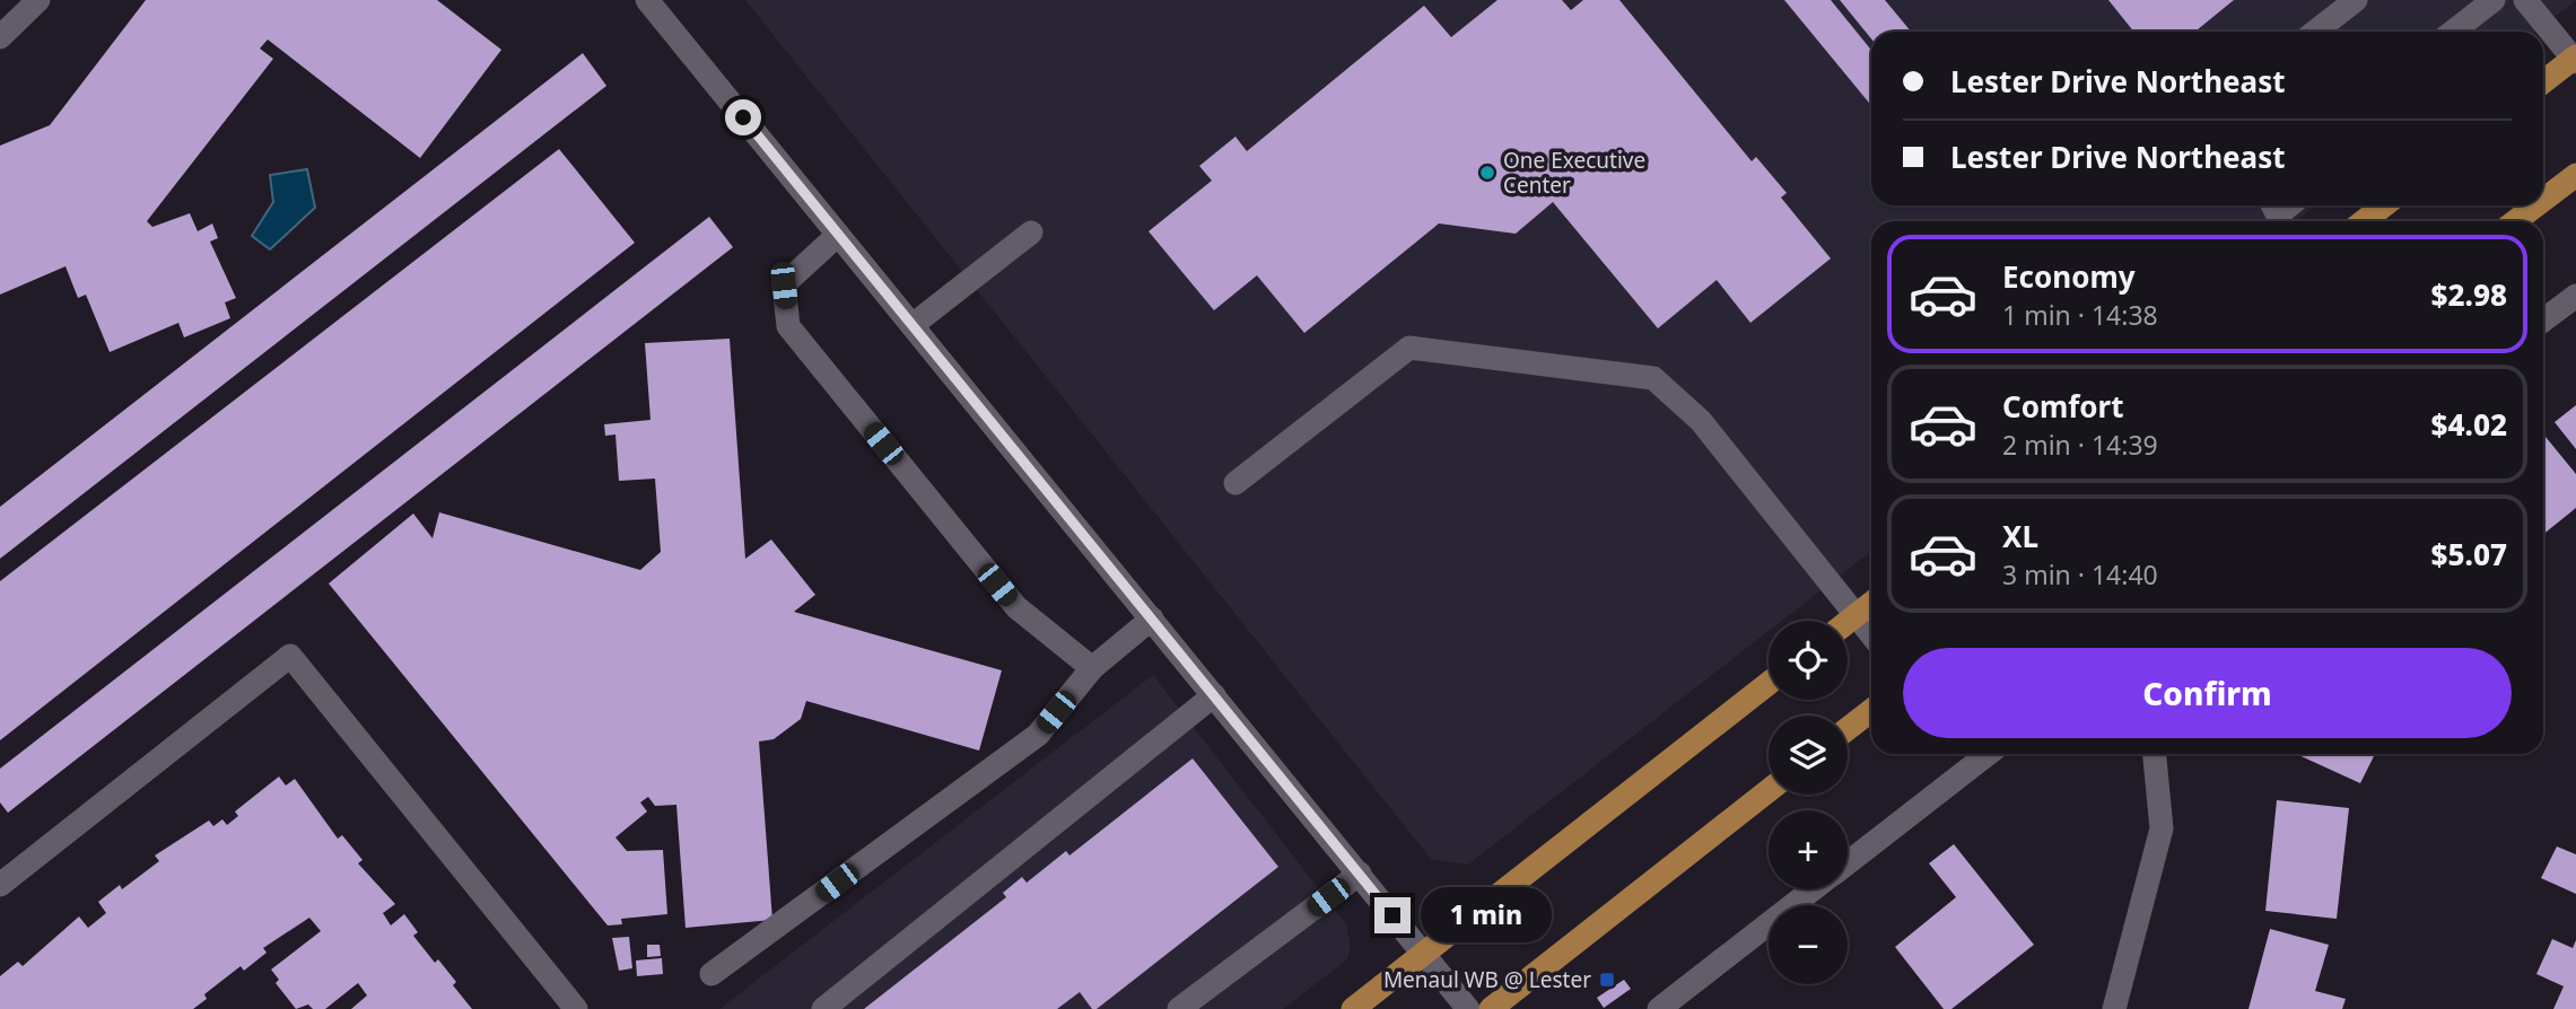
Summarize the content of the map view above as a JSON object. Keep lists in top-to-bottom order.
{
  "places": {
    "other": ["One Executive Center"],
    "transit": ["Menaul WB @ Lester"]
  },
  "page": {
    "banner": ["Lester Drive Northeast", "Lester Drive Northeast"],
    "list": [
      {
        "name": "Economy",
        "note": "1 min · 14:38",
        "value": "$2.98"
      },
      {
        "name": "Comfort",
        "note": "2 min · 14:39",
        "value": "$4.02"
      },
      {
        "name": "XL",
        "note": "3 min · 14:40",
        "value": "$5.07"
      }
    ],
    "map_buttons": ["+", "−"],
    "buttons": "Confirm",
    "bubble": "1 min"
  }
}
